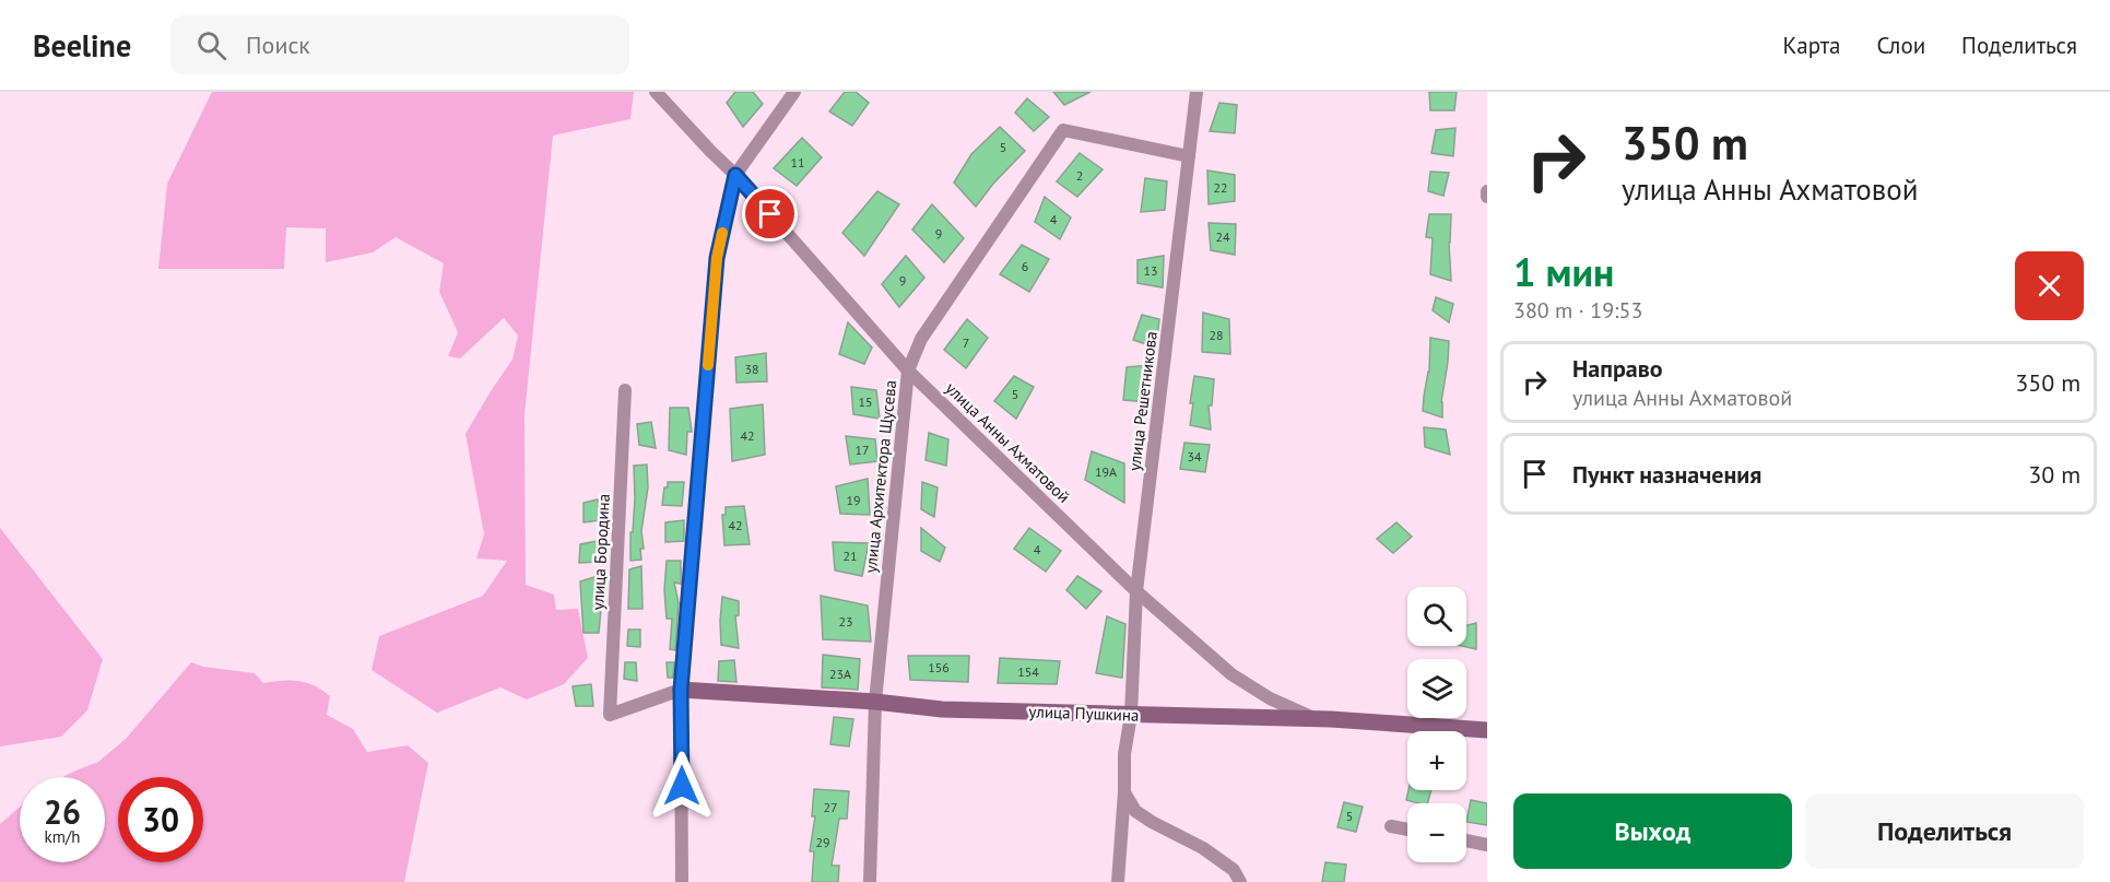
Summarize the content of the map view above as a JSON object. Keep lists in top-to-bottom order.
{
  "streets": {
    "street": [
      "улица Решетникова",
      "улица Анны Ахматовой",
      "улица Архитектора Щусева",
      "улица Бородина",
      "улица Пушкина"
    ]
  },
  "crossings": [
    ["улица Решетникова", "улица Анны Ахматовой"],
    ["улица Решетникова", "улица Архитектора Щусева"],
    ["улица Решетникова", "улица Пушкина"],
    ["улица Анны Ахматовой", "улица Архитектора Щусева"],
    ["улица Анны Ахматовой", "улица Пушкина"],
    ["улица Архитектора Щусева", "улица Пушкина"],
    ["улица Бородина", "улица Пушкина"]
  ],
  "house_numbers": [
    "5",
    "11",
    "2",
    "22",
    "4",
    "9",
    "24",
    "6",
    "13",
    "9",
    "28",
    "7",
    "38",
    "5",
    "15",
    "42",
    "17",
    "34",
    "19А",
    "19",
    "42",
    "4",
    "21",
    "23",
    "156",
    "154",
    "23А",
    "27",
    "5",
    "29"
  ],
  "page": {
    "header": "Beeline",
    "search": "Поиск",
    "nav": ["Карта", "Слои", "Поделиться"],
    "turn": ["350 m", "улица Анны Ахматовой"],
    "heading": ["1 мин", "380 m · 19:53"],
    "list": [
      {
        "name": "Направо",
        "note": "улица Анны Ахматовой",
        "value": "350 m"
      },
      {
        "name": "Пункт назначения",
        "value": "30 m"
      }
    ],
    "map_buttons": ["+", "−"],
    "speed": "26 km/h",
    "limit": "30",
    "buttons": ["Выход", "Поделиться"]
  }
}
